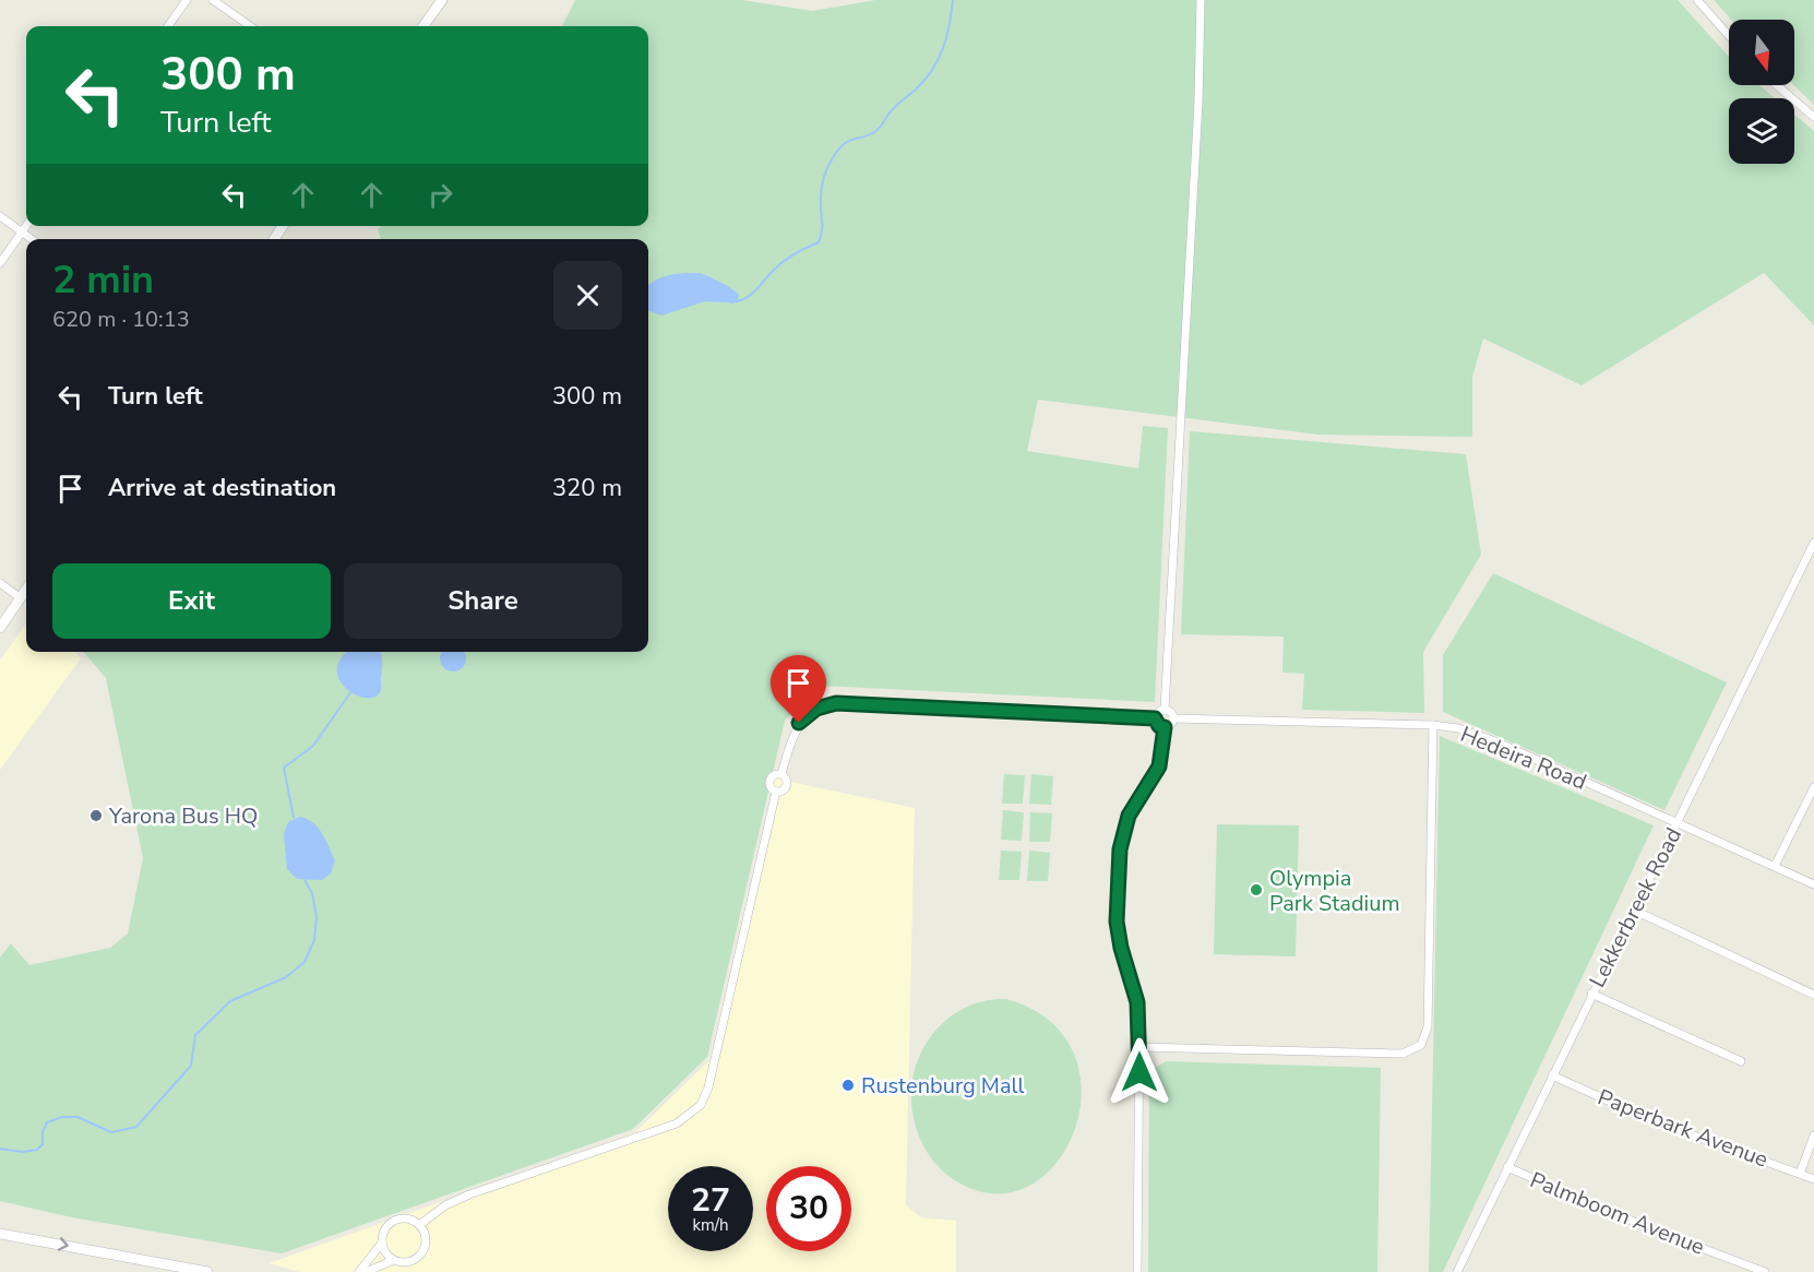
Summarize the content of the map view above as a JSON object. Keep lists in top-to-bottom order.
{
  "streets": {
    "street": [
      "Hedeira Road",
      "Lekkerbreek Road",
      "Paperbark Avenue",
      "Palmboom Avenue"
    ]
  },
  "crossings": [
    ["Hedeira Road", "Lekkerbreek Road"],
    ["Lekkerbreek Road", "Paperbark Avenue"],
    ["Lekkerbreek Road", "Palmboom Avenue"]
  ],
  "places": ["Yarona Bus HQ", "Olympia Park Stadium", "Rustenburg Mall"],
  "north": "bottom",
  "page": {
    "turn": ["300 m", "Turn left"],
    "heading": ["2 min", "620 m · 10:13"],
    "list": [
      {
        "name": "Turn left",
        "value": "300 m"
      },
      {
        "name": "Arrive at destination",
        "value": "320 m"
      }
    ],
    "buttons": ["Exit", "Share"],
    "speed": "27 km/h",
    "limit": "30"
  }
}
